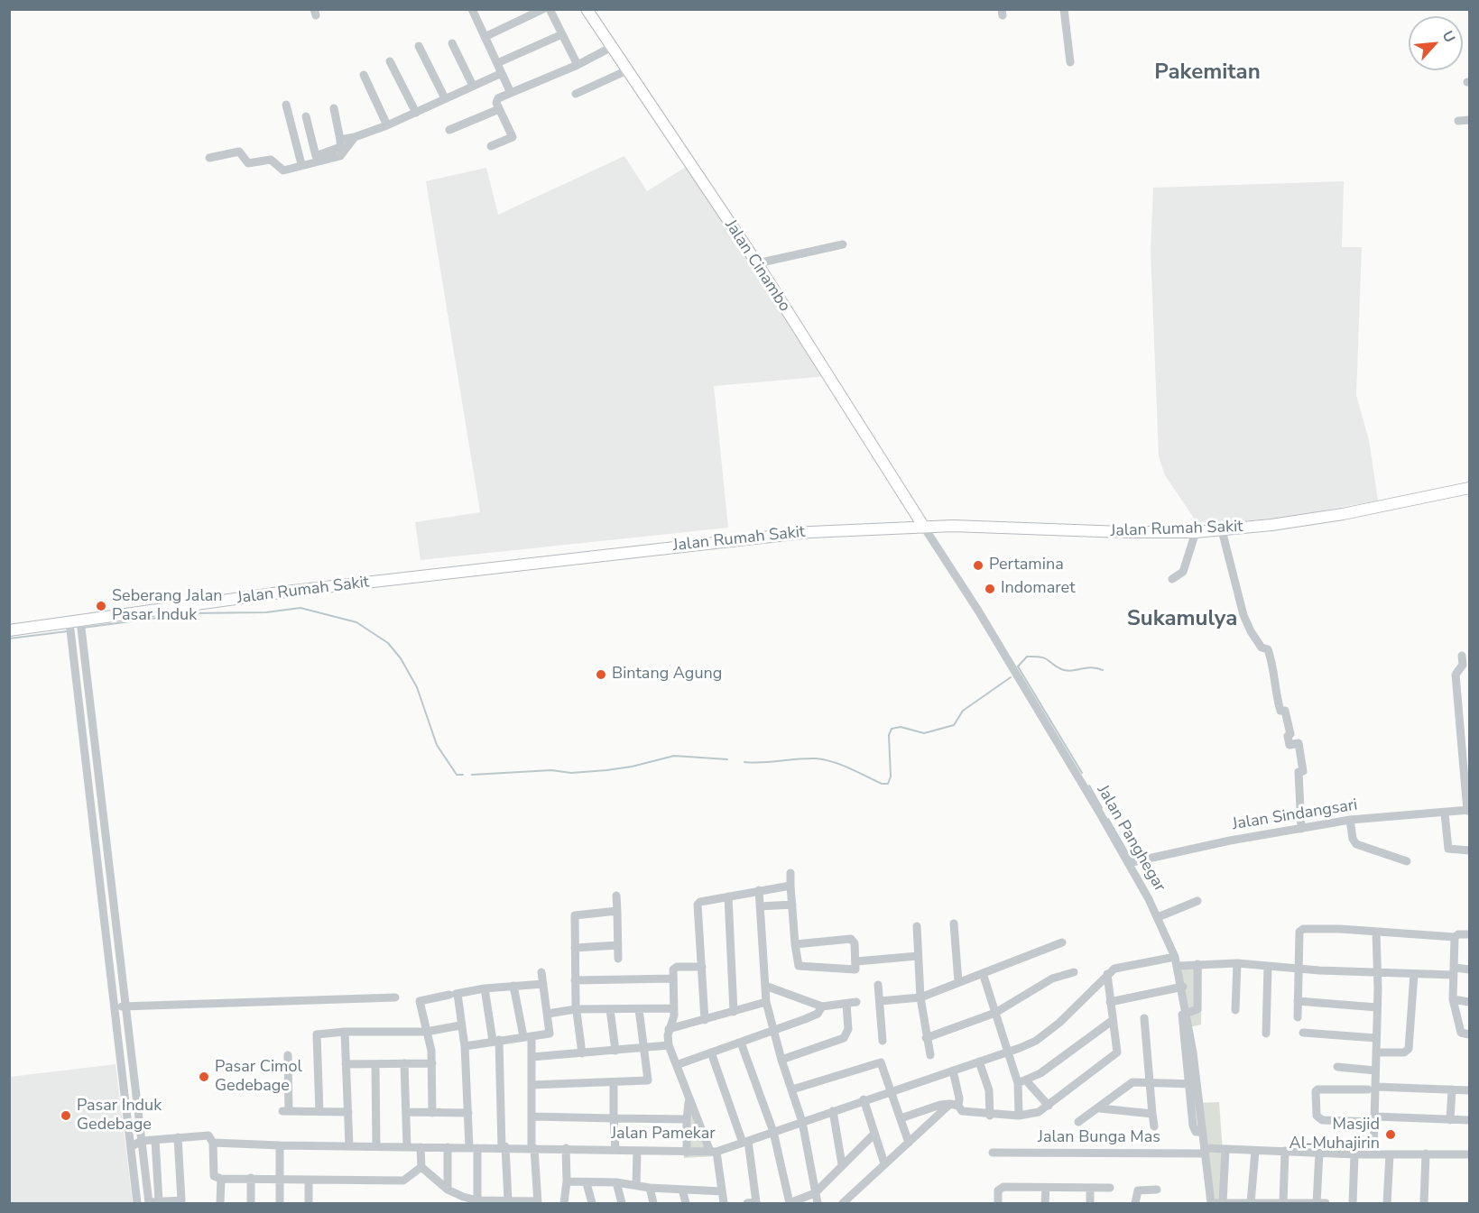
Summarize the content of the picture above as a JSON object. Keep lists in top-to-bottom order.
{
  "streets": {
    "main road": ["Jalan Cinambo", "Jalan Rumah Sakit"],
    "street": [
      "Jalan Sindangsari",
      "Jalan Panghegar",
      "Jalan Pamekar",
      "Jalan Bunga Mas"
    ]
  },
  "crossings": [
    ["Jalan Cinambo", "Jalan Rumah Sakit"],
    ["Jalan Cinambo", "Jalan Panghegar"],
    ["Jalan Rumah Sakit", "Jalan Panghegar"],
    ["Jalan Sindangsari", "Jalan Panghegar"],
    ["Jalan Panghegar", "Jalan Pamekar"],
    ["Jalan Panghegar", "Jalan Bunga Mas"]
  ],
  "districts": ["Pakemitan", "Sukamulya"],
  "places": [
    "Pertamina",
    "Indomaret",
    "Seberang Jalan Pasar Induk",
    "Bintang Agung",
    "Pasar Cimol Gedebage",
    "Pasar Induk Gedebage",
    "Masjid Al-Muhajirin"
  ],
  "north": "top right"
}
